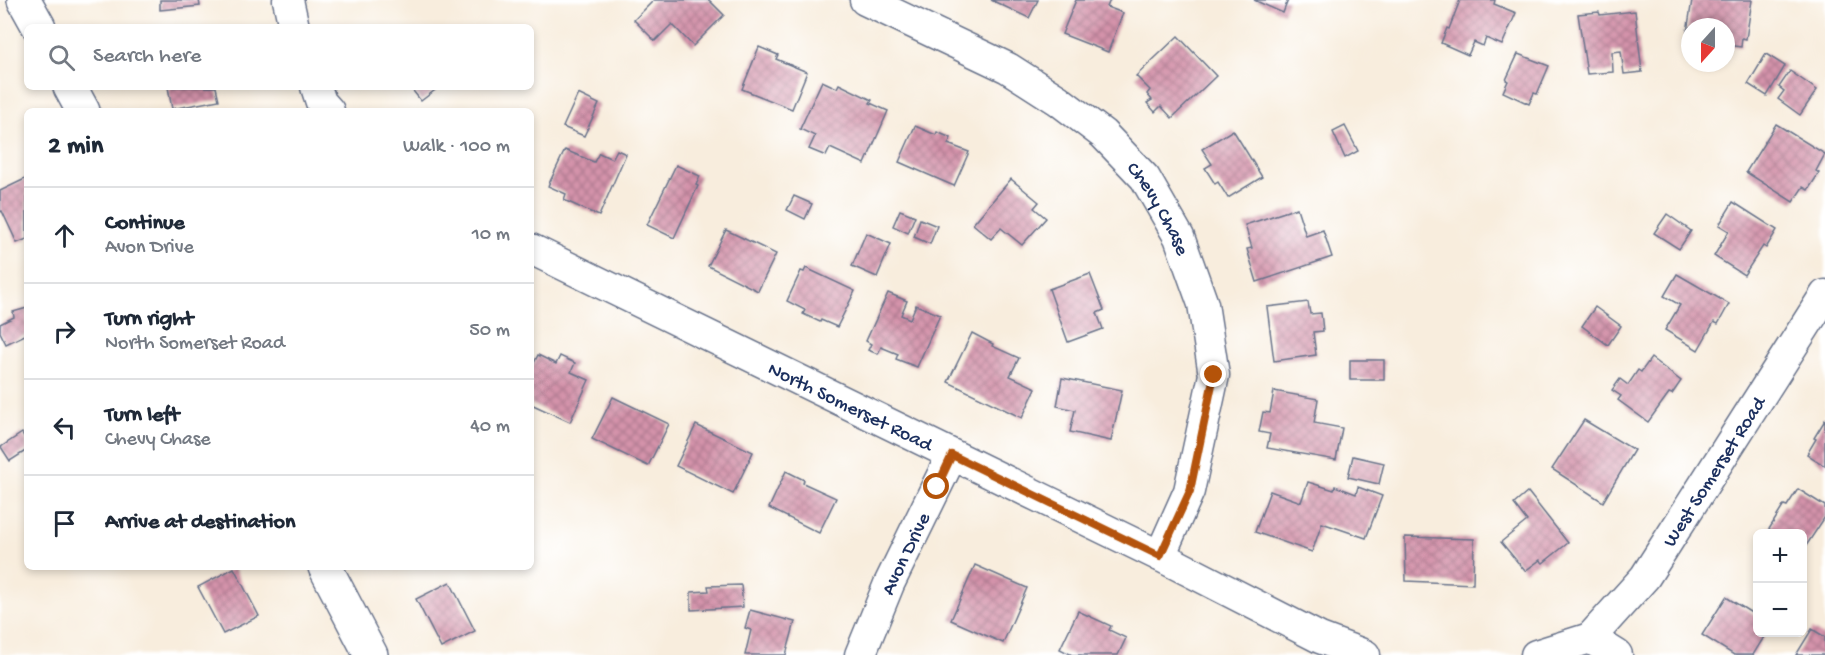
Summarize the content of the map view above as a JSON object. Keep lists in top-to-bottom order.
{
  "streets": {
    "street": [
      "Chevy Chase",
      "North Somerset Road",
      "West Somerset Road",
      "Avon Drive"
    ]
  },
  "crossings": [
    ["Chevy Chase", "North Somerset Road"],
    ["North Somerset Road", "Avon Drive"]
  ],
  "north": "bottom",
  "page": {
    "search": "Search here",
    "heading": ["2 min", "Walk · 100 m"],
    "list": [
      ["Continue", "Avon Drive", "10 m"],
      ["Turn right", "North Somerset Road", "50 m"],
      ["Turn left", "Chevy Chase", "40 m"],
      "Arrive at destination"
    ],
    "map_buttons": ["+", "−"]
  }
}
